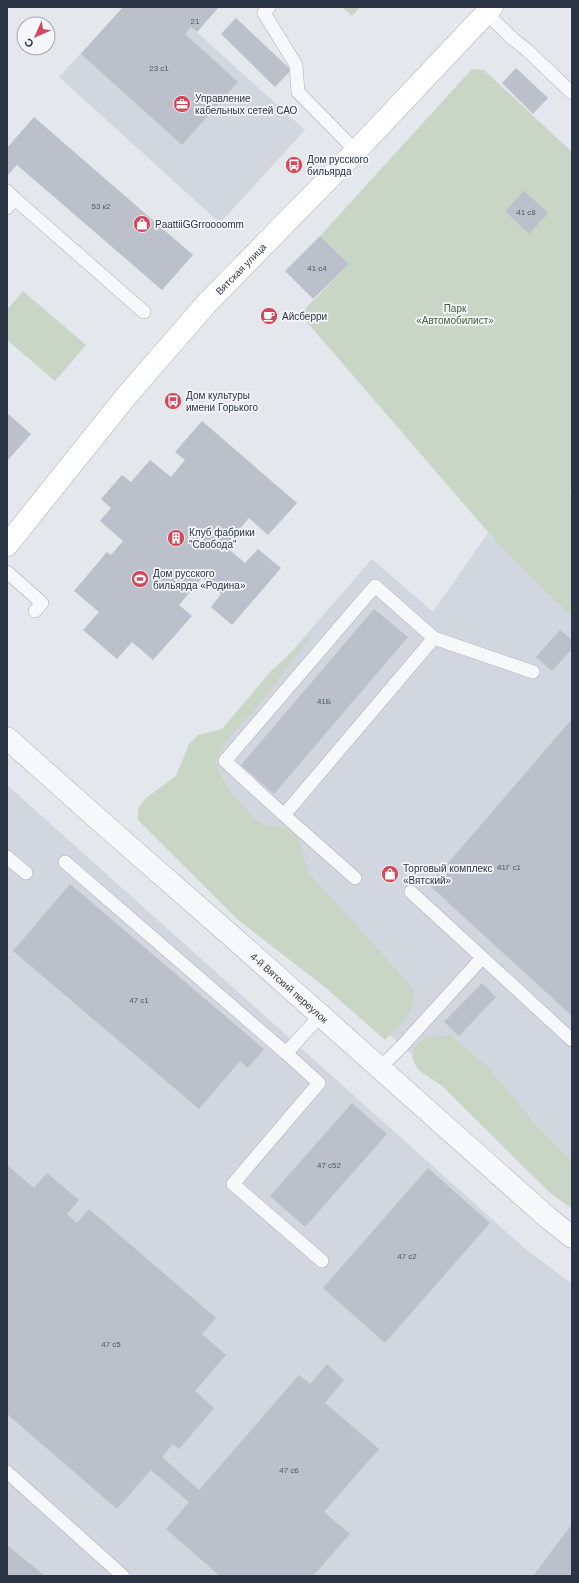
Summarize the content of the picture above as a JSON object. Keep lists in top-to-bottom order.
{
  "streets": {
    "street": ["Вятская улица", "4-й Вятский переулок"]
  },
  "parks": ["Парк «Автомобилист»"],
  "places": {
    "office": ["Управление кабельных сетей САО"],
    "bus stop": ["Дом русского бильярда", "Дом культуры имени Горького"],
    "shop": ["PaattiiGGrroooomm", "Торговый комплекс «Вятский»"],
    "cafe": ["Айсберри"],
    "building": ["Клуб фабрики \"Свобода\""],
    "sports": ["Дом русского бильярда «Родина»"]
  },
  "house_numbers": [
    "21",
    "23 с1",
    "53 к2",
    "41 с8",
    "41 с4",
    "41Б",
    "41Г с1",
    "47 с1",
    "47 с52",
    "47 с2",
    "47 с5",
    "47 с6"
  ],
  "north": "bottom left"
}
